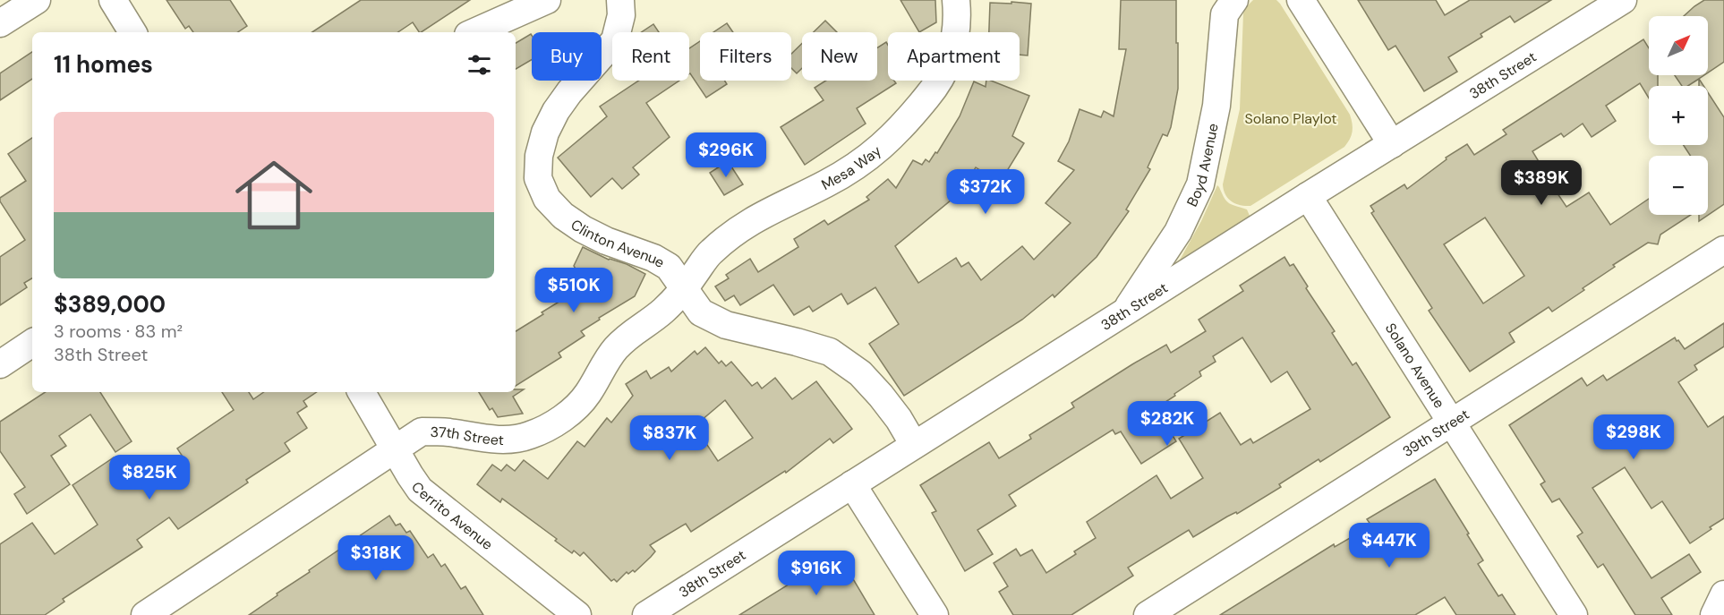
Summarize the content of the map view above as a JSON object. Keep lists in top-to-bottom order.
{
  "streets": {
    "street": [
      "38th Street",
      "Boyd Avenue",
      "Mesa Way",
      "Clinton Avenue",
      "Solano Avenue",
      "39th Street",
      "37th Street",
      "Cerrito Avenue"
    ]
  },
  "crossings": [
    ["38th Street", "Boyd Avenue"],
    ["38th Street", "Clinton Avenue"],
    ["38th Street", "Solano Avenue"],
    ["Mesa Way", "Clinton Avenue"],
    ["Mesa Way", "37th Street"],
    ["Clinton Avenue", "37th Street"],
    ["Solano Avenue", "39th Street"],
    ["37th Street", "Cerrito Avenue"]
  ],
  "parks": ["Solano Playlot"],
  "north": "top right",
  "page": {
    "map_buttons": ["+", "−"],
    "chip": [
      "Buy",
      "Rent",
      "Filters",
      "New",
      "Apartment"
    ],
    "heading": "11 homes",
    "list": [
      {
        "name": "$389,000",
        "note": "3 rooms · 83 m² · 38th Street"
      }
    ],
    "price": [
      "$296K",
      "$389K",
      "$372K",
      "$510K",
      "$282K",
      "$298K",
      "$837K",
      "$825K",
      "$447K",
      "$318K",
      "$916K"
    ]
  }
}
